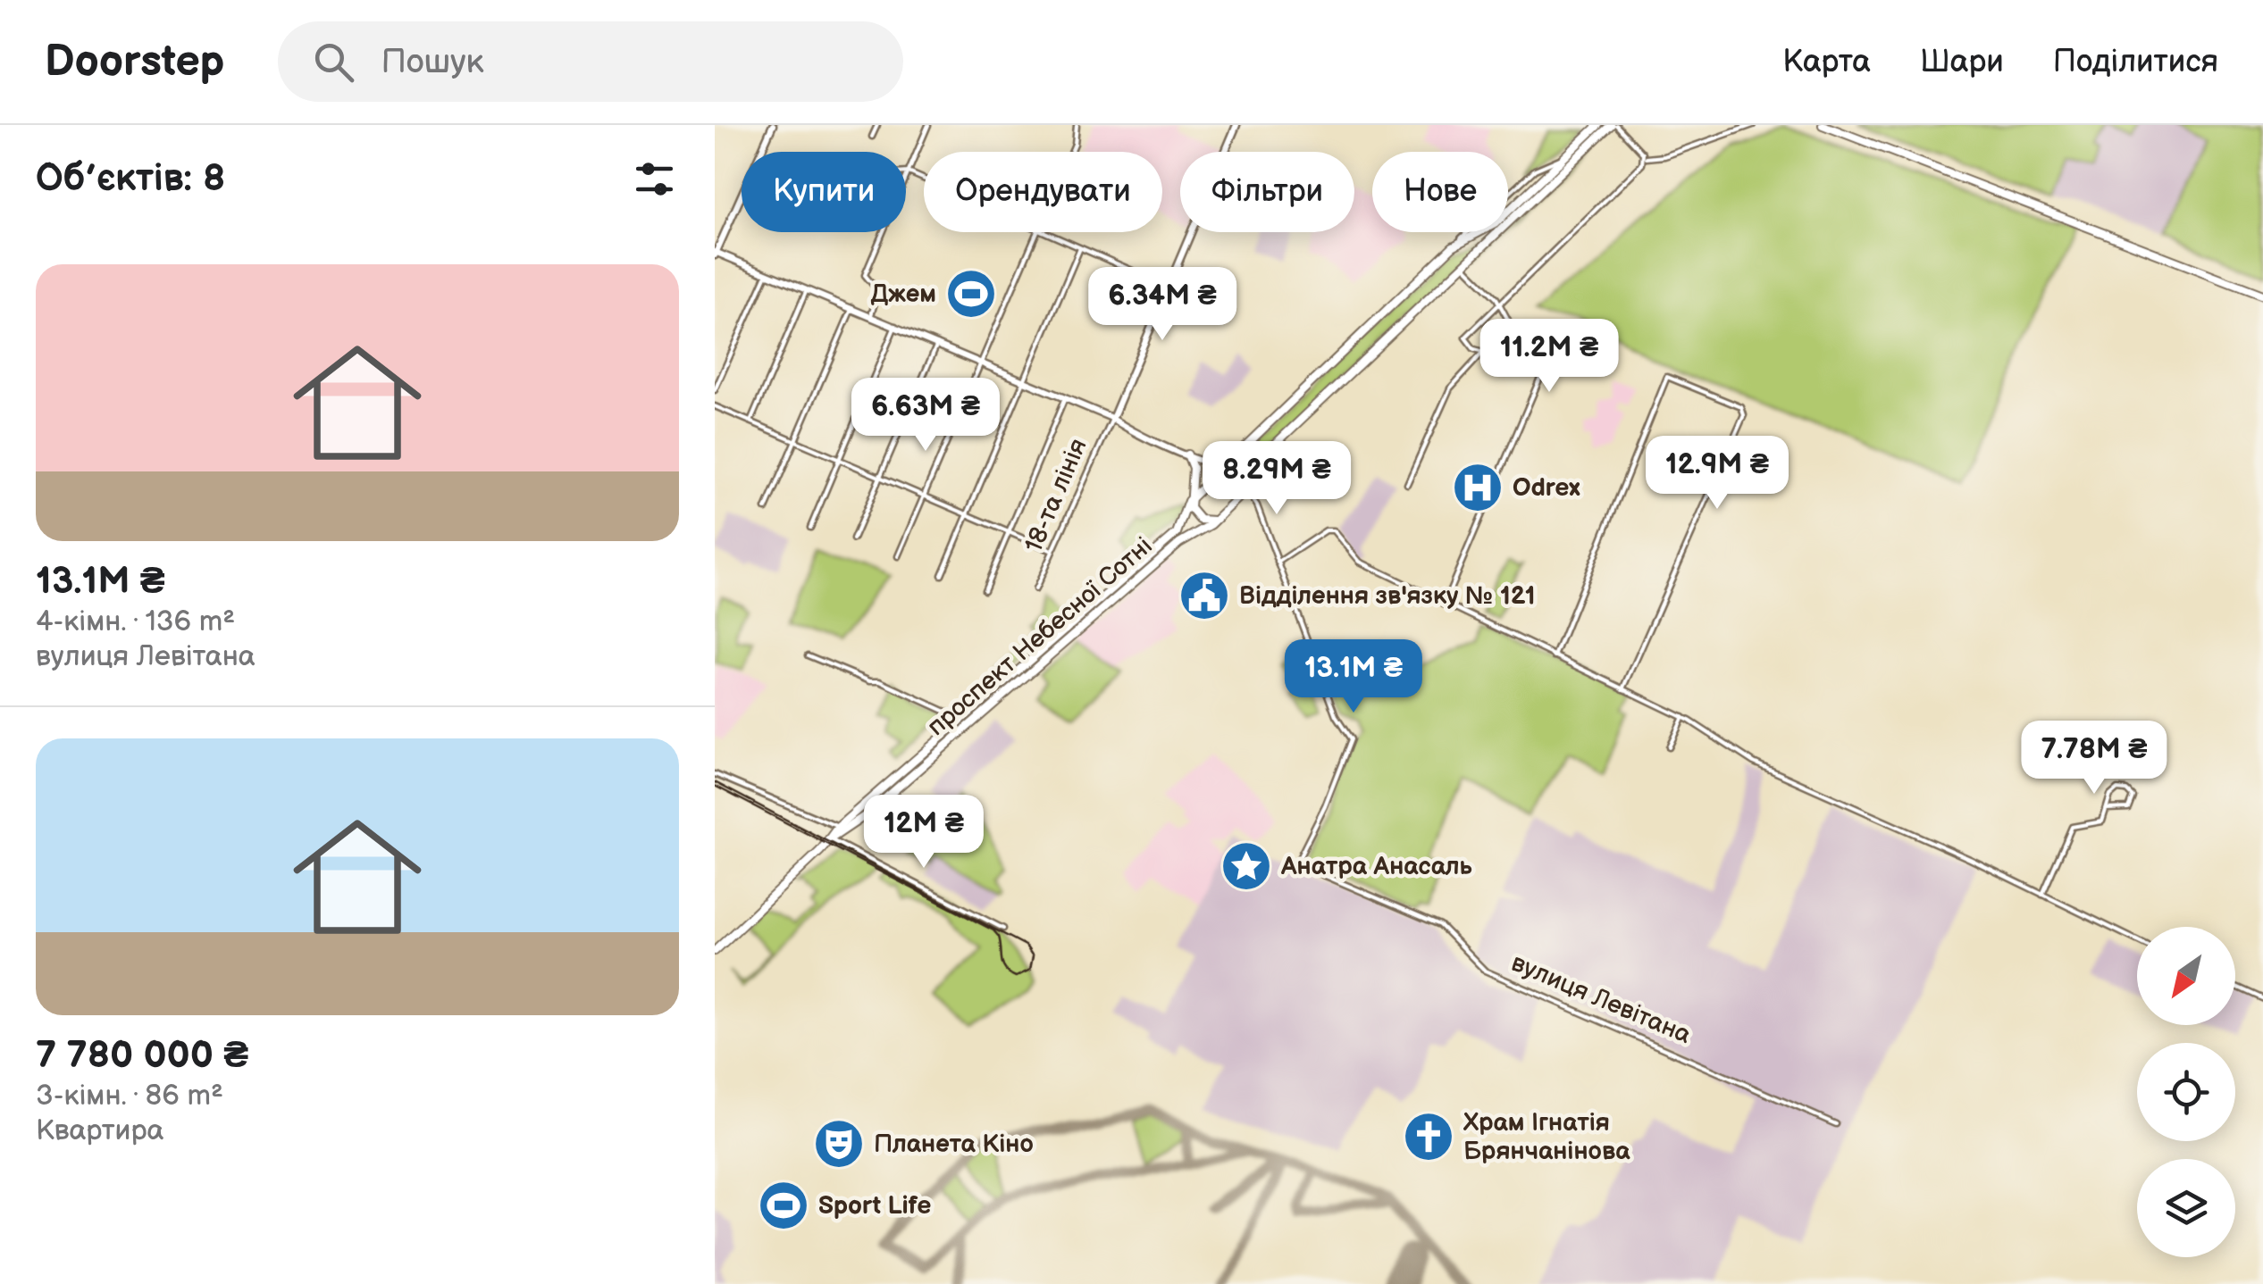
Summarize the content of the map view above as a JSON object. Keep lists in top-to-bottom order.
{
  "streets": {
    "main road": ["проспект Небесної Сотні", "вулиця Левітана"],
    "street": ["18-та лінія"]
  },
  "crossings": [
    ["проспект Небесної Сотні", "вулиця Левітана"]
  ],
  "places": {
    "sports": ["Джем", "Sport Life"],
    "hospital": ["Odrex"],
    "public building": ["Відділення зв'язку № 121"],
    "place": ["Анатра Анасаль"],
    "church": ["Храм Ігнатія Брянчанінова"],
    "theatre": ["Планета Кіно"]
  },
  "north": "bottom left",
  "page": {
    "header": "Doorstep",
    "search": "Пошук",
    "nav": ["Карта", "Шари", "Поділитися"],
    "heading": "Об’єктів: 8",
    "chip": [
      "Купити",
      "Орендувати",
      "Фільтри",
      "Нове"
    ],
    "list": [
      {
        "name": "13.1M ₴",
        "note": "4-кімн. · 136 m² · вулиця Левітана"
      },
      {
        "name": "7 780 000 ₴",
        "note": "3-кімн. · 86 m² · Квартира"
      }
    ],
    "price": [
      "6.34M ₴",
      "11.2M ₴",
      "6.63M ₴",
      "12.9M ₴",
      "8.29M ₴",
      "13.1M ₴",
      "7.78M ₴",
      "12M ₴"
    ]
  }
}
